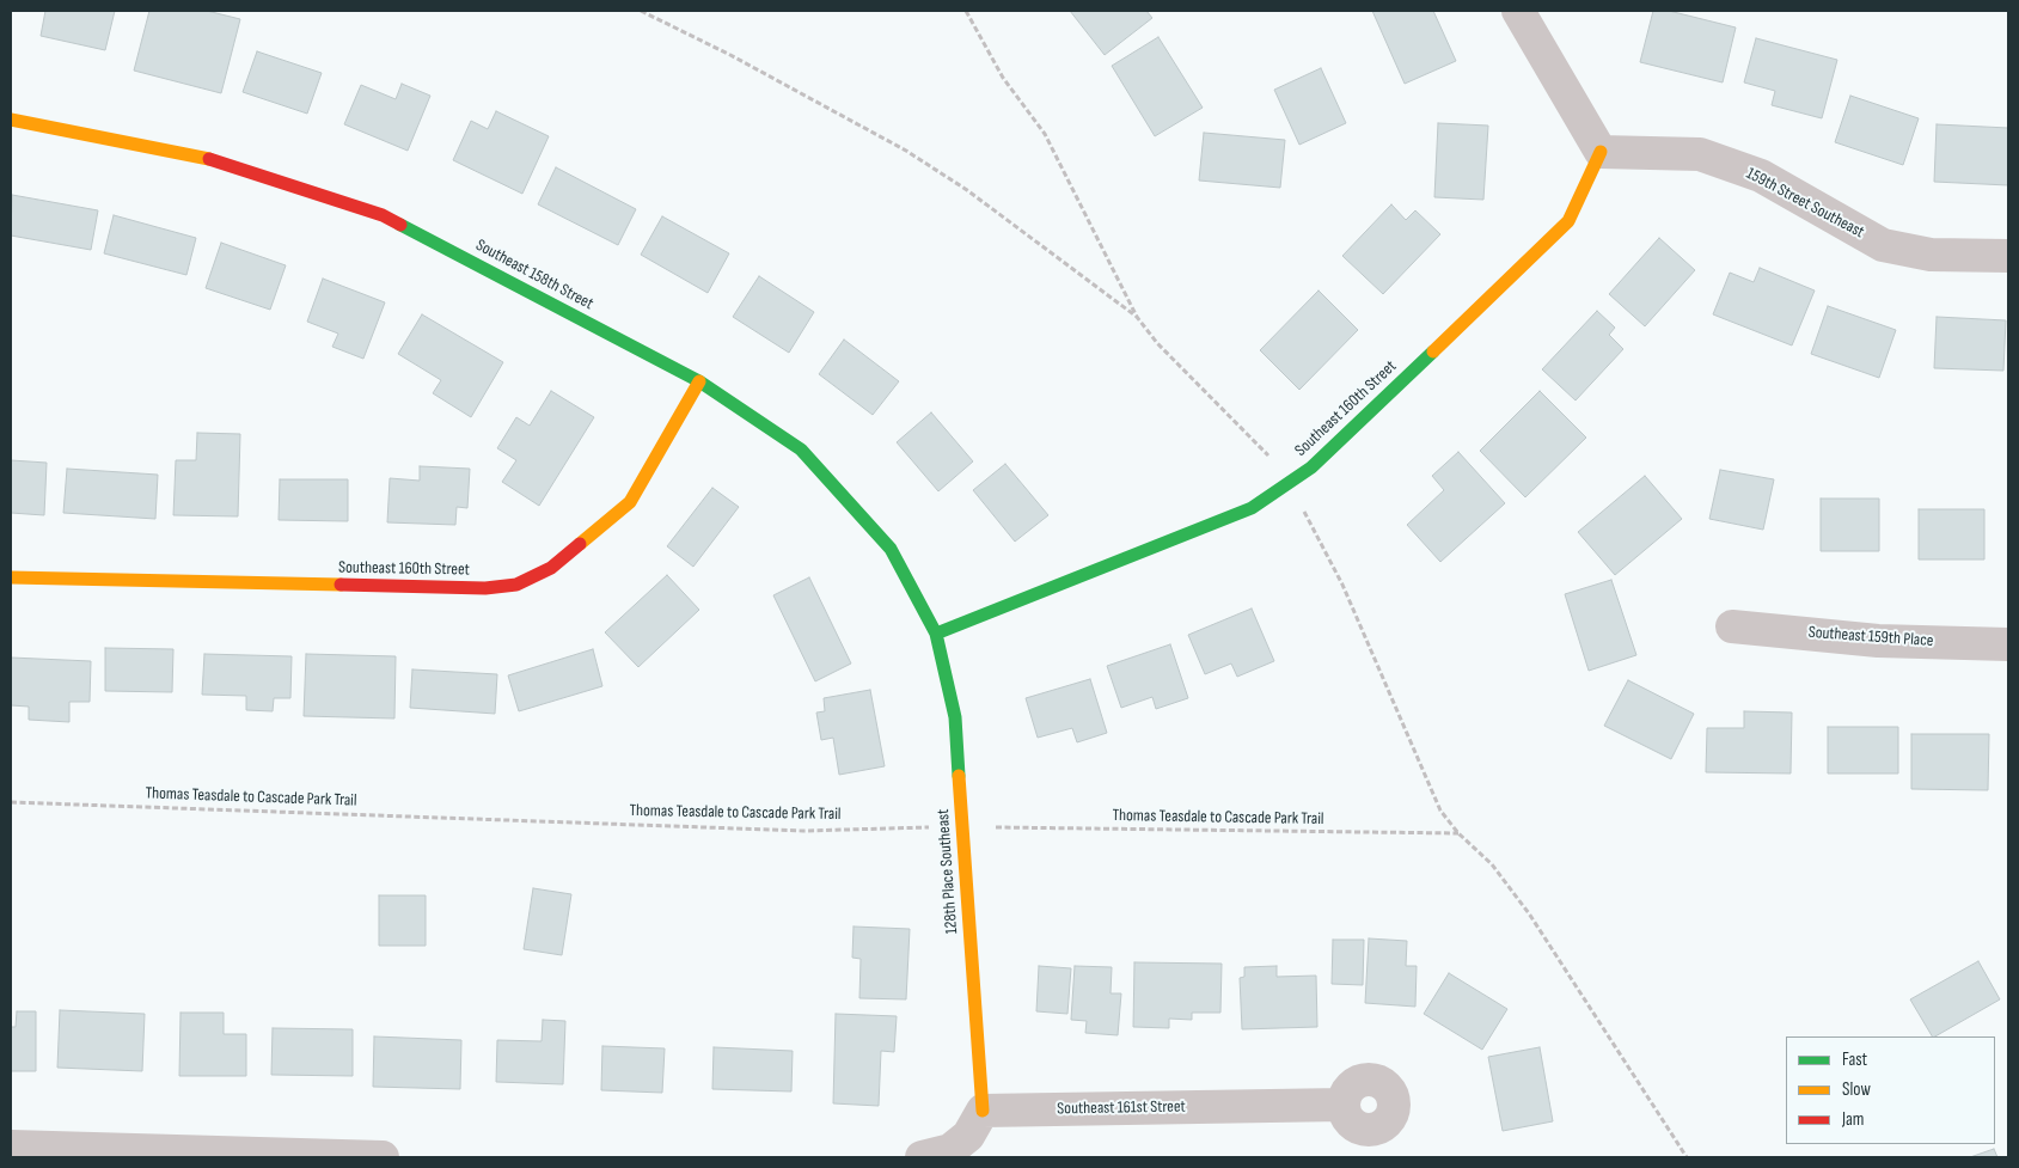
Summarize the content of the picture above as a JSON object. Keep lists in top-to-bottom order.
{
  "streets": {
    "street": [
      "159th Street Southeast",
      "Southeast 158th Street",
      "Southeast 160th Street",
      "Southeast 159th Place",
      "128th Place Southeast",
      "Southeast 161st Street"
    ],
    "path": ["Thomas Teasdale to Cascade Park Trail"]
  },
  "crossings": [
    ["159th Street Southeast", "Southeast 160th Street"],
    ["Southeast 158th Street", "Southeast 160th Street"],
    ["Southeast 158th Street", "128th Place Southeast"],
    ["Southeast 160th Street", "128th Place Southeast"],
    ["Thomas Teasdale to Cascade Park Trail", "128th Place Southeast"],
    ["128th Place Southeast", "Southeast 161st Street"]
  ],
  "legend": ["Fast", "Slow", "Jam"]
}
